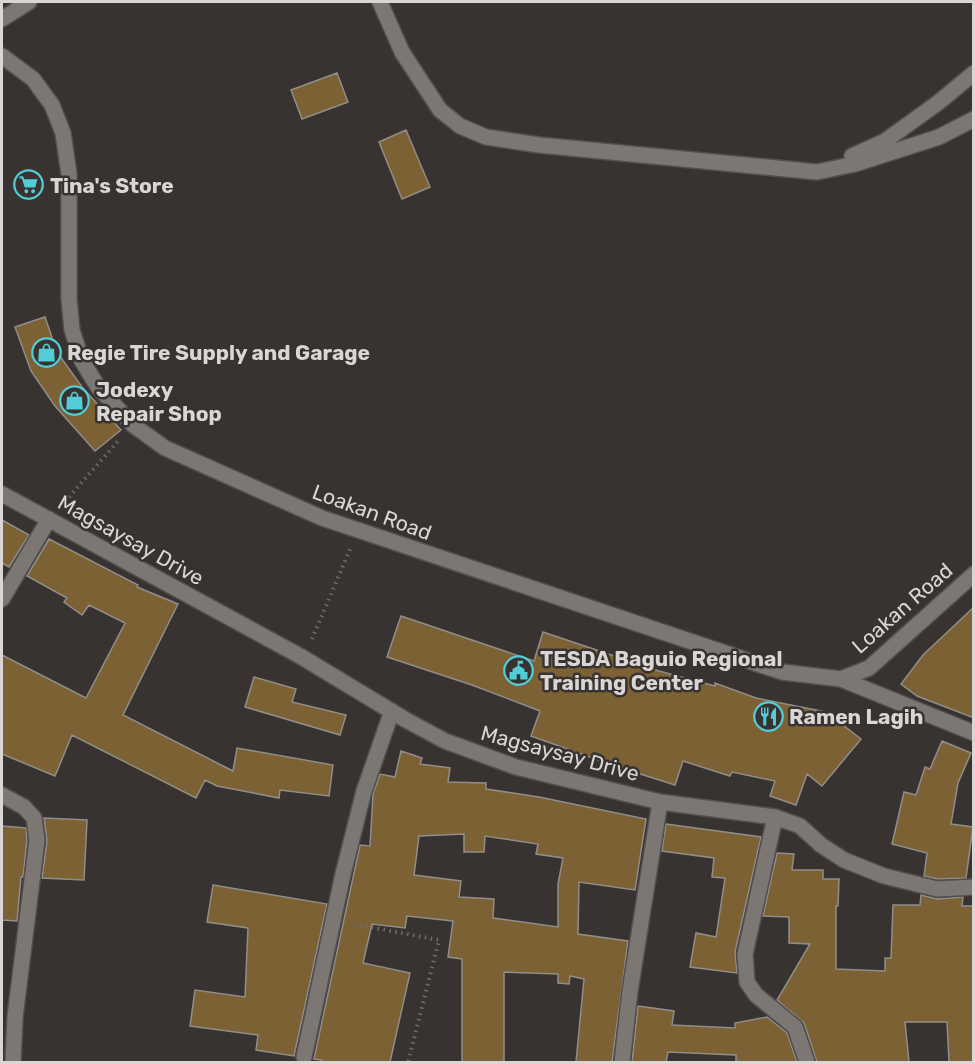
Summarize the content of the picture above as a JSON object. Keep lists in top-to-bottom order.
{
  "streets": {
    "street": ["Loakan Road", "Magsaysay Drive"]
  },
  "places": {
    "supermarket": ["Tina's Store"],
    "shop": ["Regie Tire Supply and Garage", "Jodexy Repair Shop"],
    "public building": ["TESDA Baguio Regional Training Center"],
    "restaurant": ["Ramen Lagih"]
  }
}
